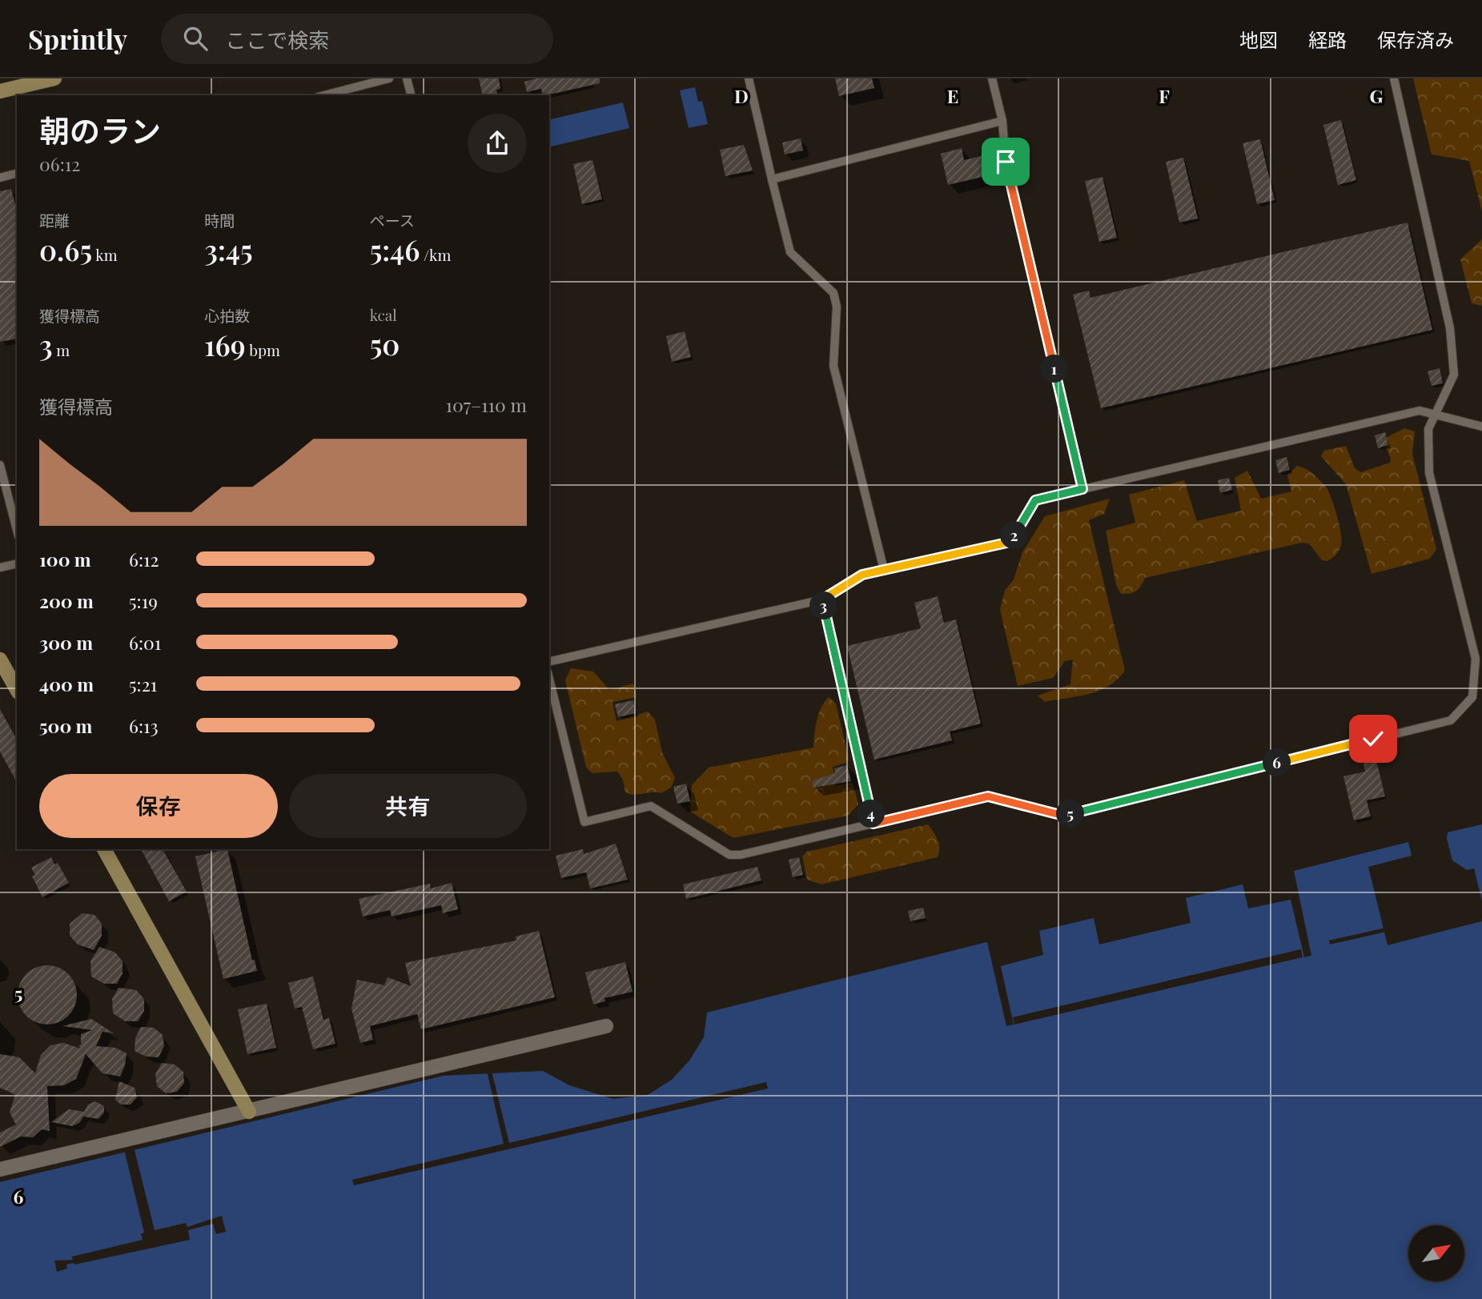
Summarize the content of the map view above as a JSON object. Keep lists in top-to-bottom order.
{
  "north": "top right",
  "page": {
    "header": "Sprintly",
    "search": "ここで検索",
    "nav": ["地図", "経路", "保存済み"],
    "heading": ["朝のラン", "06:12"],
    "stats": [
      ["距離", "0.65 km"],
      ["時間", "3:45"],
      ["ペース", "5:46 /km"],
      ["獲得標高", "3 m"],
      ["心拍数", "169 bpm"],
      ["kcal", "50"]
    ],
    "pins": [
      "1",
      "2",
      "3",
      "6",
      "4",
      "5"
    ],
    "chart": ["獲得標高", "107–110 m"],
    "list": [
      {
        "name": "100 m",
        "note": "6:12"
      },
      {
        "name": "200 m",
        "note": "5:19"
      },
      {
        "name": "300 m",
        "note": "6:01"
      },
      {
        "name": "400 m",
        "note": "5:21"
      },
      {
        "name": "500 m",
        "note": "6:13"
      }
    ],
    "buttons": ["保存", "共有"]
  },
  "grid": {
    "columns": [
      "D",
      "E",
      "F",
      "G"
    ],
    "rows": ["5", "6"]
  }
}
